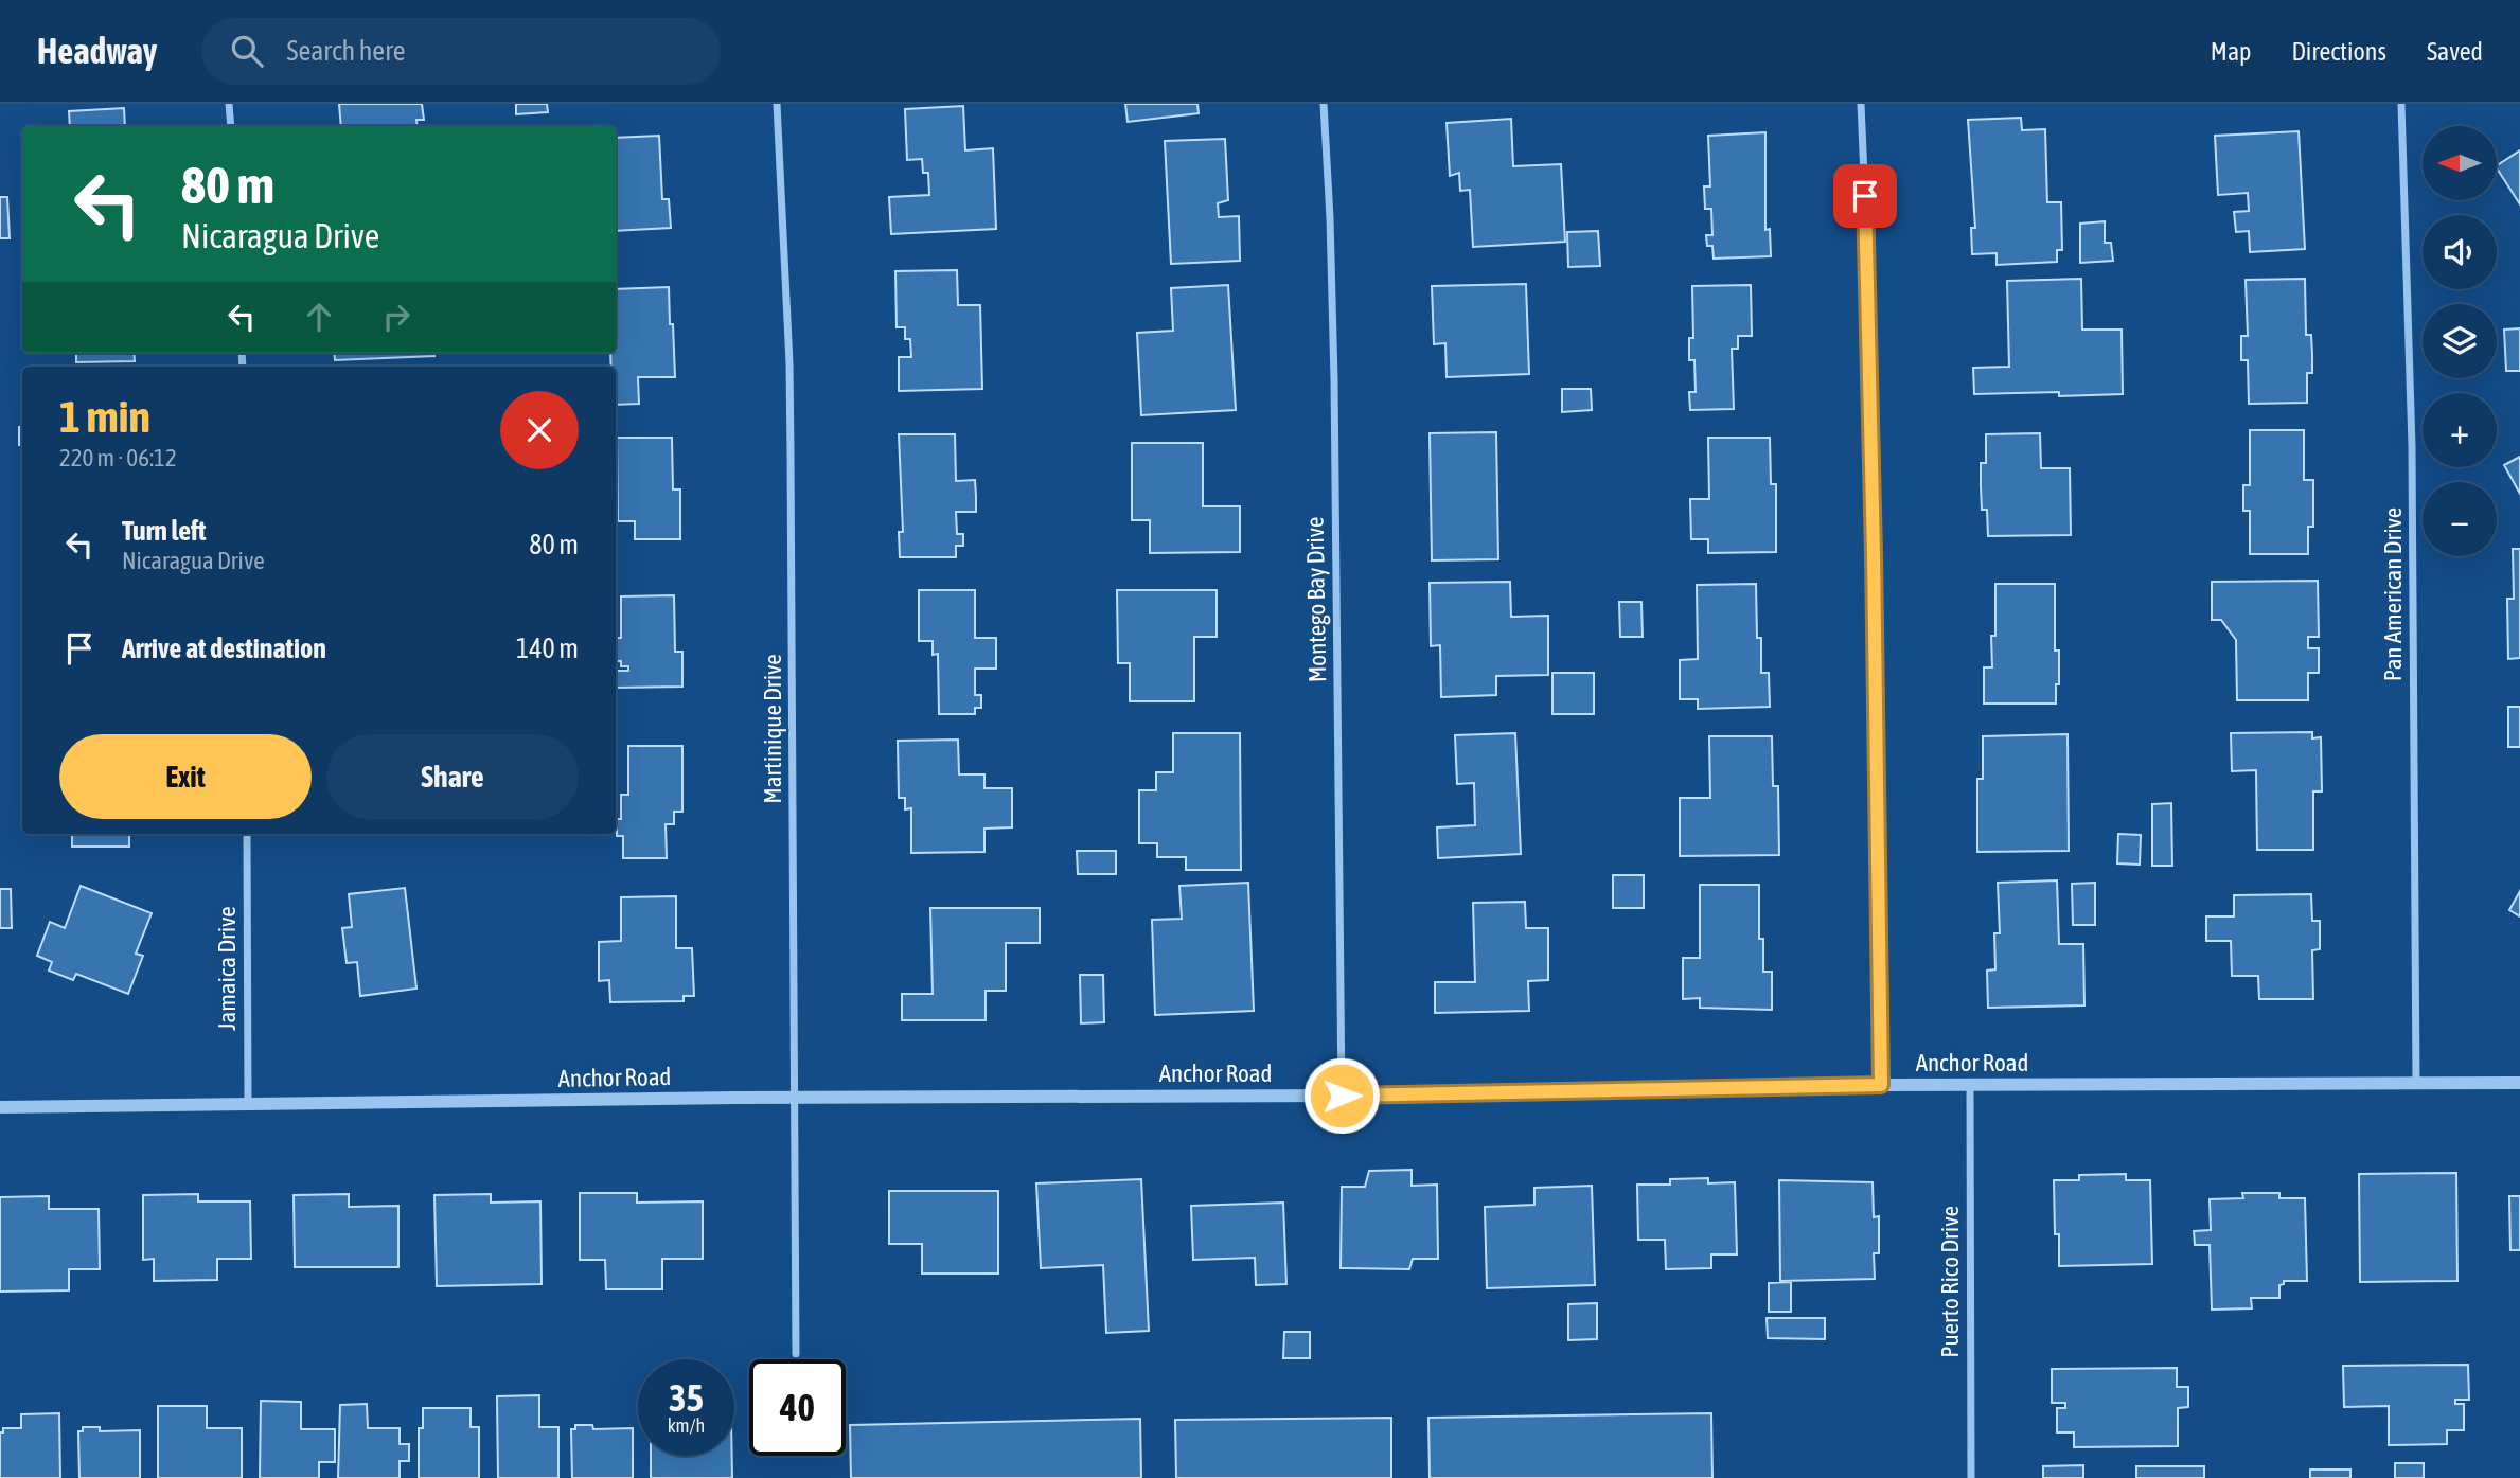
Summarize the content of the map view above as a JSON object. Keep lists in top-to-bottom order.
{
  "streets": {
    "street": [
      "Pan American Drive",
      "Montego Bay Drive",
      "Martinique Drive",
      "Jamaica Drive",
      "Anchor Road",
      "Puerto Rico Drive"
    ]
  },
  "crossings": [
    ["Pan American Drive", "Anchor Road"],
    ["Montego Bay Drive", "Anchor Road"],
    ["Martinique Drive", "Anchor Road"],
    ["Jamaica Drive", "Anchor Road"],
    ["Anchor Road", "Puerto Rico Drive"]
  ],
  "north": "left",
  "page": {
    "header": "Headway",
    "search": "Search here",
    "nav": ["Map", "Directions", "Saved"],
    "map_buttons": ["+", "−"],
    "turn": ["80 m", "Nicaragua Drive"],
    "heading": ["1 min", "220 m · 06:12"],
    "list": [
      {
        "name": "Turn left",
        "note": "Nicaragua Drive",
        "value": "80 m"
      },
      {
        "name": "Arrive at destination",
        "value": "140 m"
      }
    ],
    "buttons": ["Exit", "Share"],
    "speed": "35 km/h",
    "limit": "40"
  }
}
